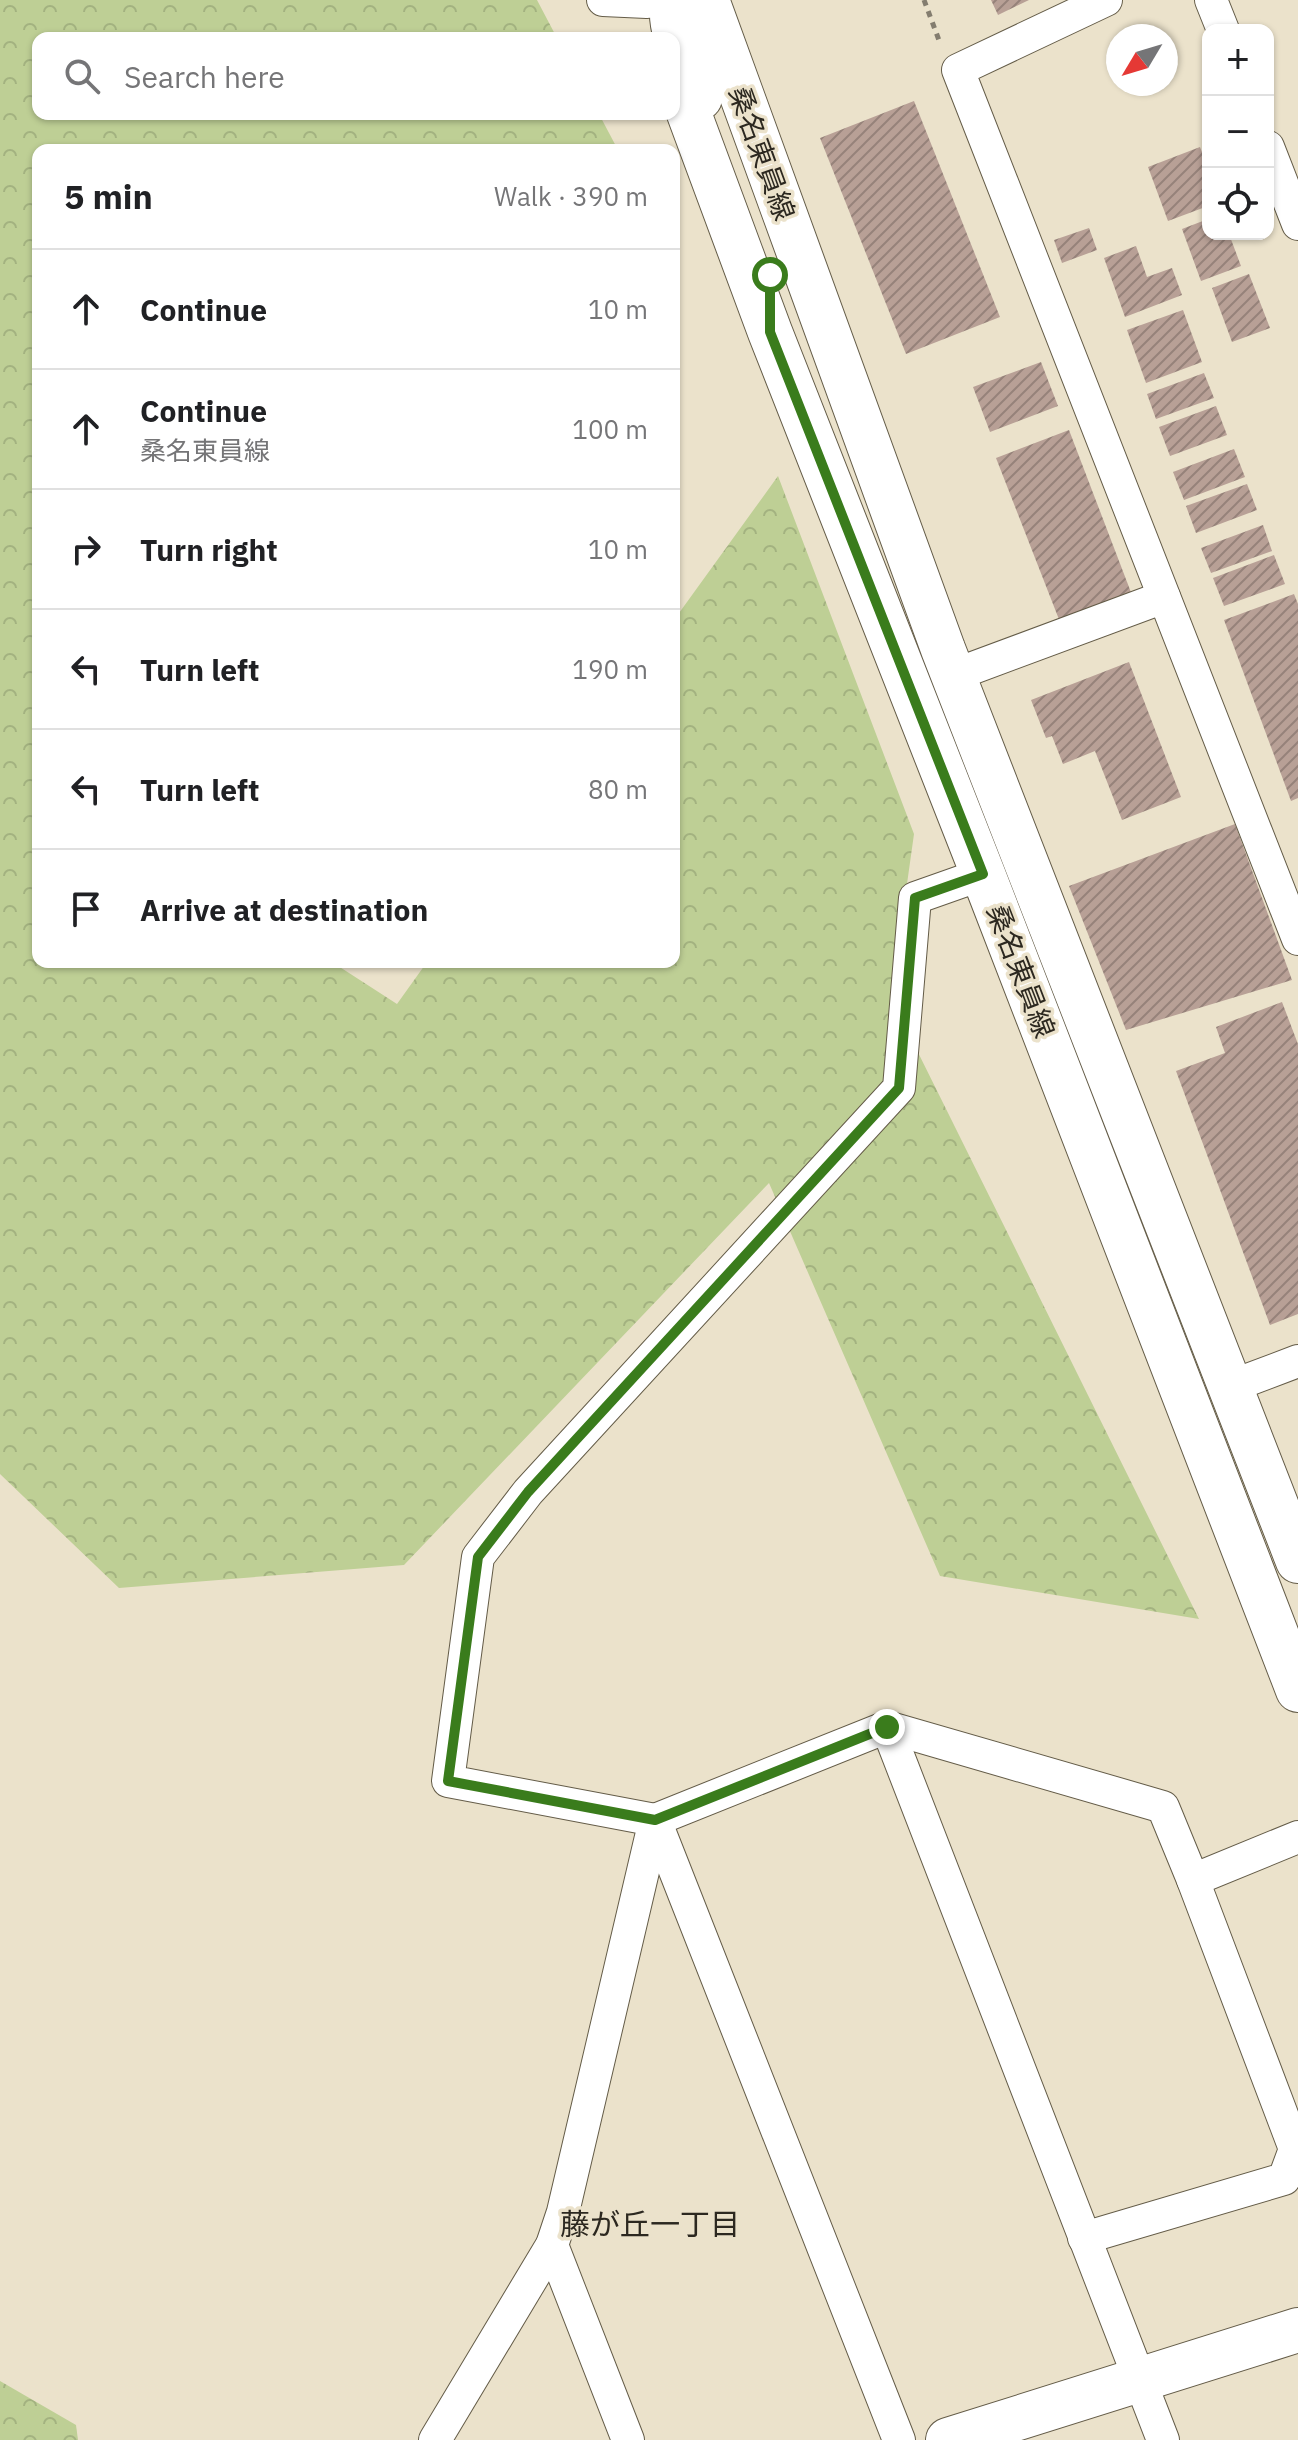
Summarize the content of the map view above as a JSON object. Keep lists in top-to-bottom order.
{
  "streets": {
    "main road": ["桑名東員線"]
  },
  "districts": ["藤が丘一丁目"],
  "north": "bottom left",
  "page": {
    "map_buttons": ["+", "−"],
    "search": "Search here",
    "heading": ["5 min", "Walk · 390 m"],
    "list": [
      ["Continue", "10 m"],
      ["Continue", "桑名東員線", "100 m"],
      ["Turn right", "10 m"],
      ["Turn left", "190 m"],
      ["Turn left", "80 m"],
      "Arrive at destination"
    ]
  }
}
